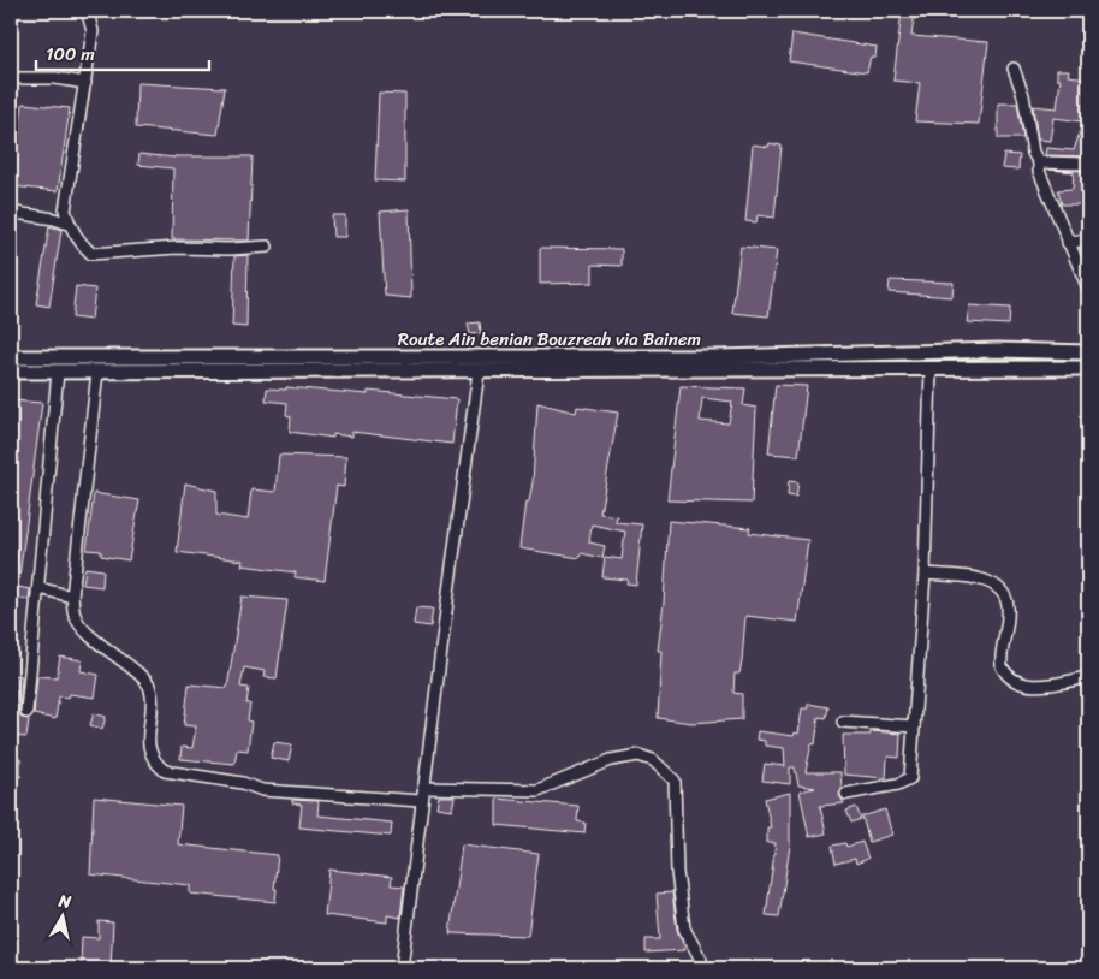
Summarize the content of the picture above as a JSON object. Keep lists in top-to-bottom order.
{
  "streets": {
    "main road": ["Route Ain benian Bouzreah via Bainem"]
  },
  "scale_bar": "100 m",
  "north": "top"
}
